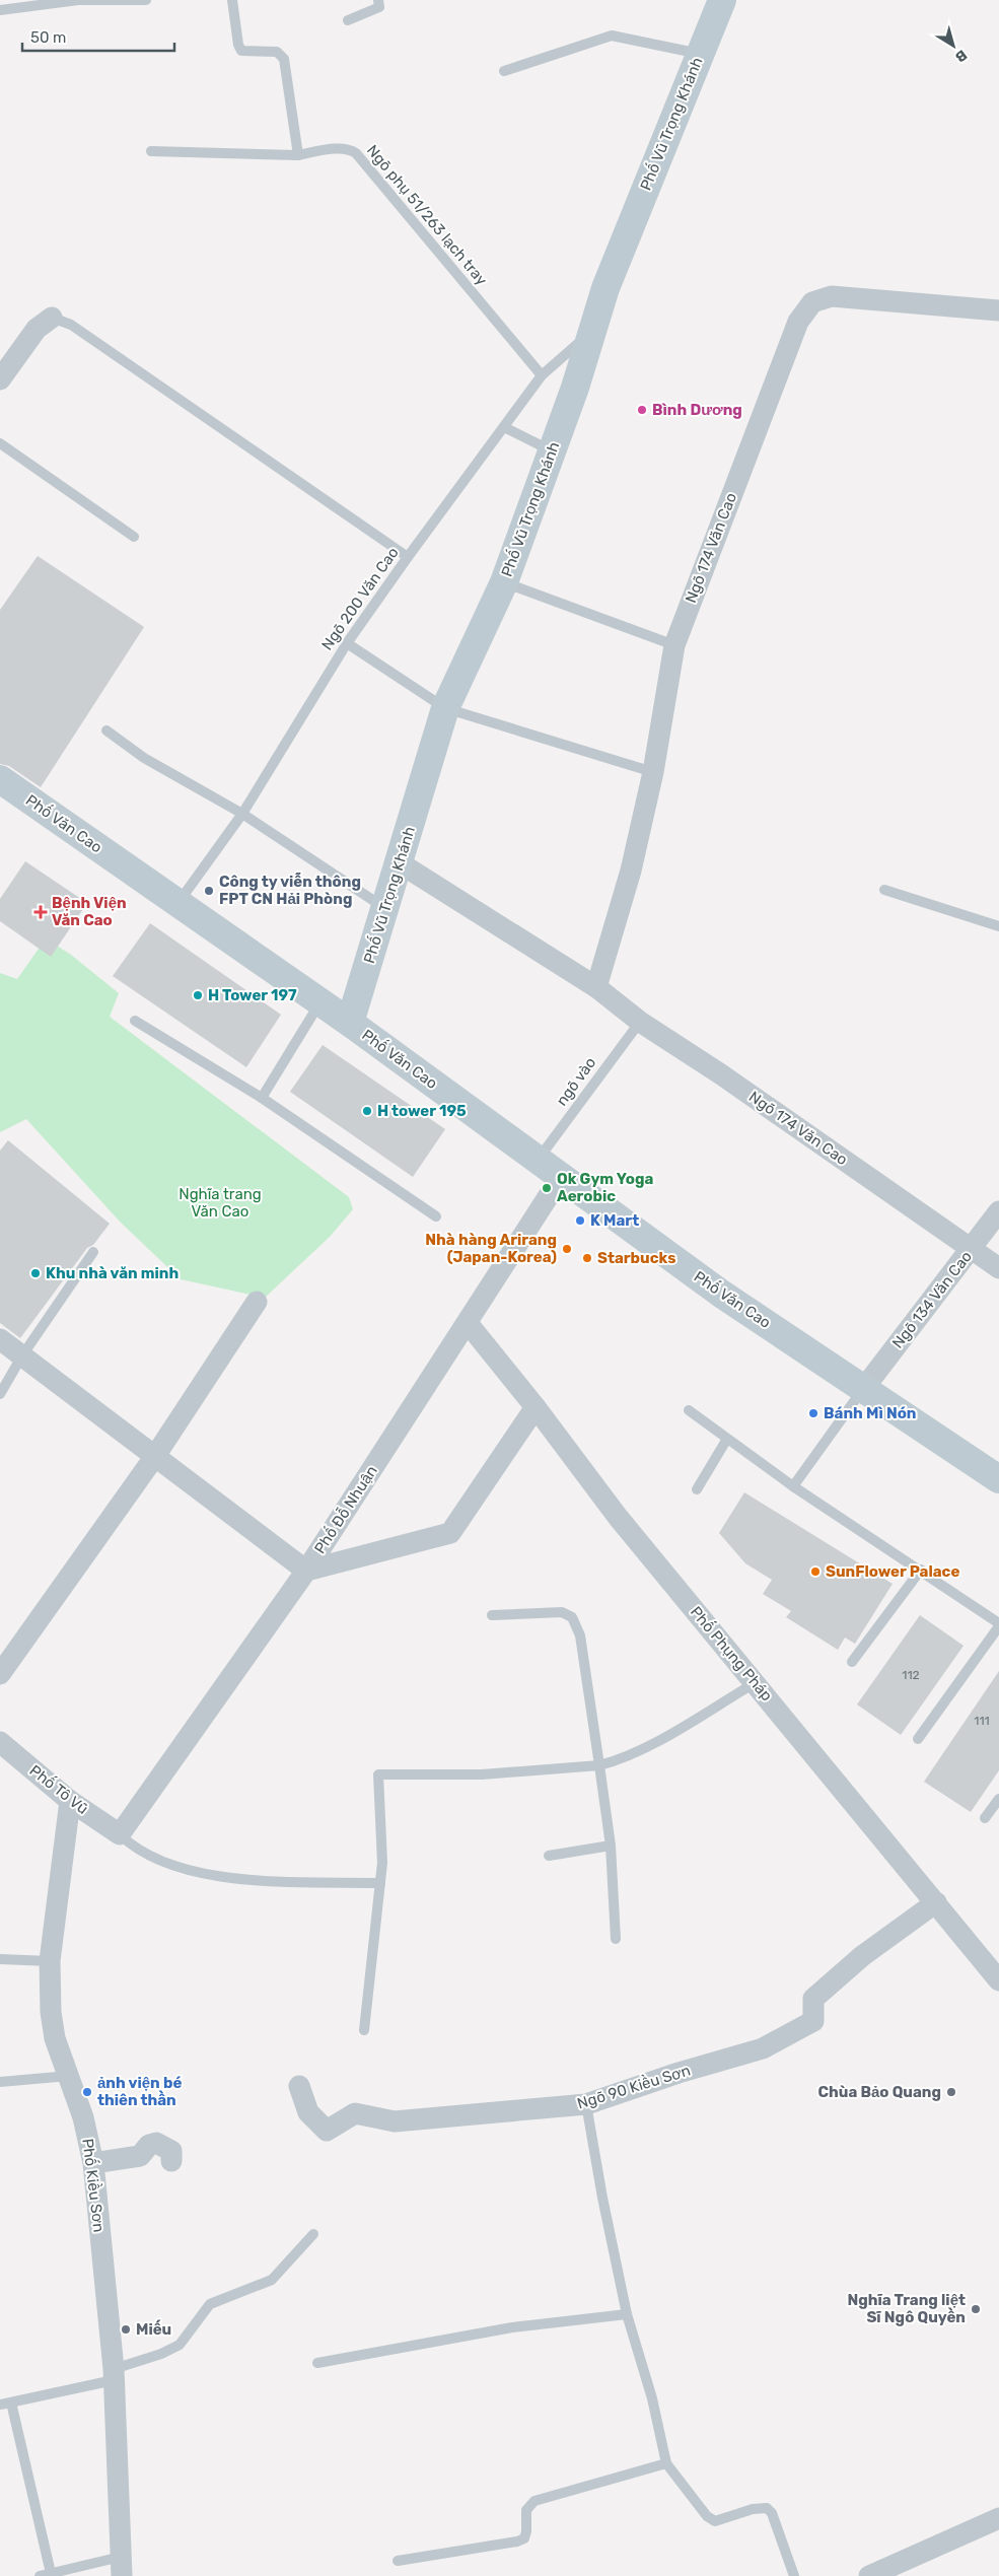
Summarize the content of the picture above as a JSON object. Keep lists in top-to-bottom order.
{
  "streets": {
    "street": [
      "Phố Vũ Trọng Khánh",
      "Ngõ 174 Văn Cao",
      "Phố Văn Cao",
      "Ngõ 134 Văn Cao",
      "Phố Đỗ Nhuận",
      "Phố Phụng Pháp",
      "Phố Tô Vũ",
      "Ngõ 90 Kiều Sơn",
      "Phố Kiều Sơn"
    ],
    "lane": ["Ngõ phụ 51/263 lạch tray", "Ngõ 200 Văn Cao", "ngõ vào"]
  },
  "crossings": [
    ["Phố Vũ Trọng Khánh", "Ngõ 174 Văn Cao"],
    ["Phố Vũ Trọng Khánh", "Ngõ 200 Văn Cao"],
    ["Phố Vũ Trọng Khánh", "Phố Văn Cao"],
    ["Ngõ phụ 51/263 lạch tray", "Ngõ 200 Văn Cao"],
    ["Ngõ 174 Văn Cao", "ngõ vào"],
    ["Ngõ 174 Văn Cao", "Ngõ 134 Văn Cao"],
    ["Ngõ 200 Văn Cao", "Phố Văn Cao"],
    ["Phố Văn Cao", "ngõ vào"],
    ["Phố Văn Cao", "Ngõ 134 Văn Cao"],
    ["Phố Văn Cao", "Phố Đỗ Nhuận"],
    ["Phố Đỗ Nhuận", "Phố Phụng Pháp"],
    ["Phố Đỗ Nhuận", "Phố Tô Vũ"],
    ["Phố Phụng Pháp", "Ngõ 90 Kiều Sơn"],
    ["Phố Tô Vũ", "Phố Kiều Sơn"]
  ],
  "parks": ["Nghĩa trang Văn Cao"],
  "places": {
    "other": [
      "Bình Dương",
      "Công ty viễn thông FPT CN Hải Phòng",
      "H Tower 197",
      "H tower 195",
      "Ok Gym Yoga Aerobic",
      "K Mart",
      "Nhà hàng Arirang (Japan-Korea)",
      "Starbucks",
      "Khu nhà văn minh",
      "Bánh Mì Nón",
      "SunFlower Palace",
      "ảnh viện bé thiên thần",
      "Chùa Bảo Quang",
      "Nghĩa Trang liệt Sĩ Ngô Quyền",
      "Miếu"
    ],
    "health": ["Bệnh Viện Văn Cao"]
  },
  "house_numbers": ["112", "111"],
  "scale_bar": "50 m",
  "north": "bottom right"
}
